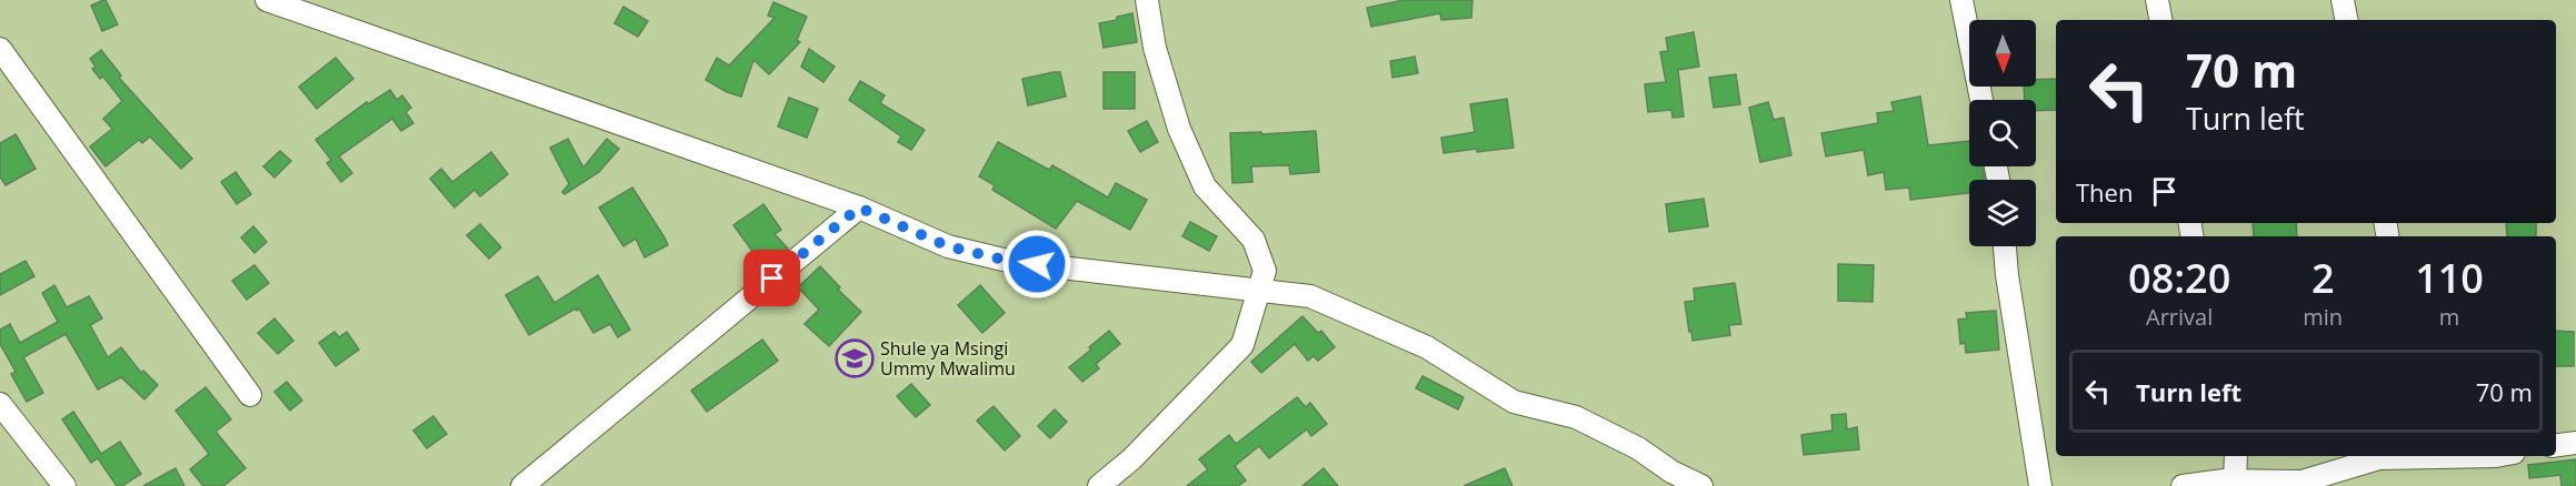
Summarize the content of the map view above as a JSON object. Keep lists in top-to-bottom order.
{
  "places": {
    "school or university": ["Shule ya Msingi Ummy Mwalimu"]
  },
  "north": "bottom",
  "page": {
    "turn": ["70 m", "Turn left"],
    "then": "Then",
    "eta": [
      "08:20",
      "Arrival",
      "2",
      "min",
      "110",
      "m"
    ],
    "list": [
      {
        "name": "Turn left",
        "value": "70 m"
      }
    ]
  }
}
